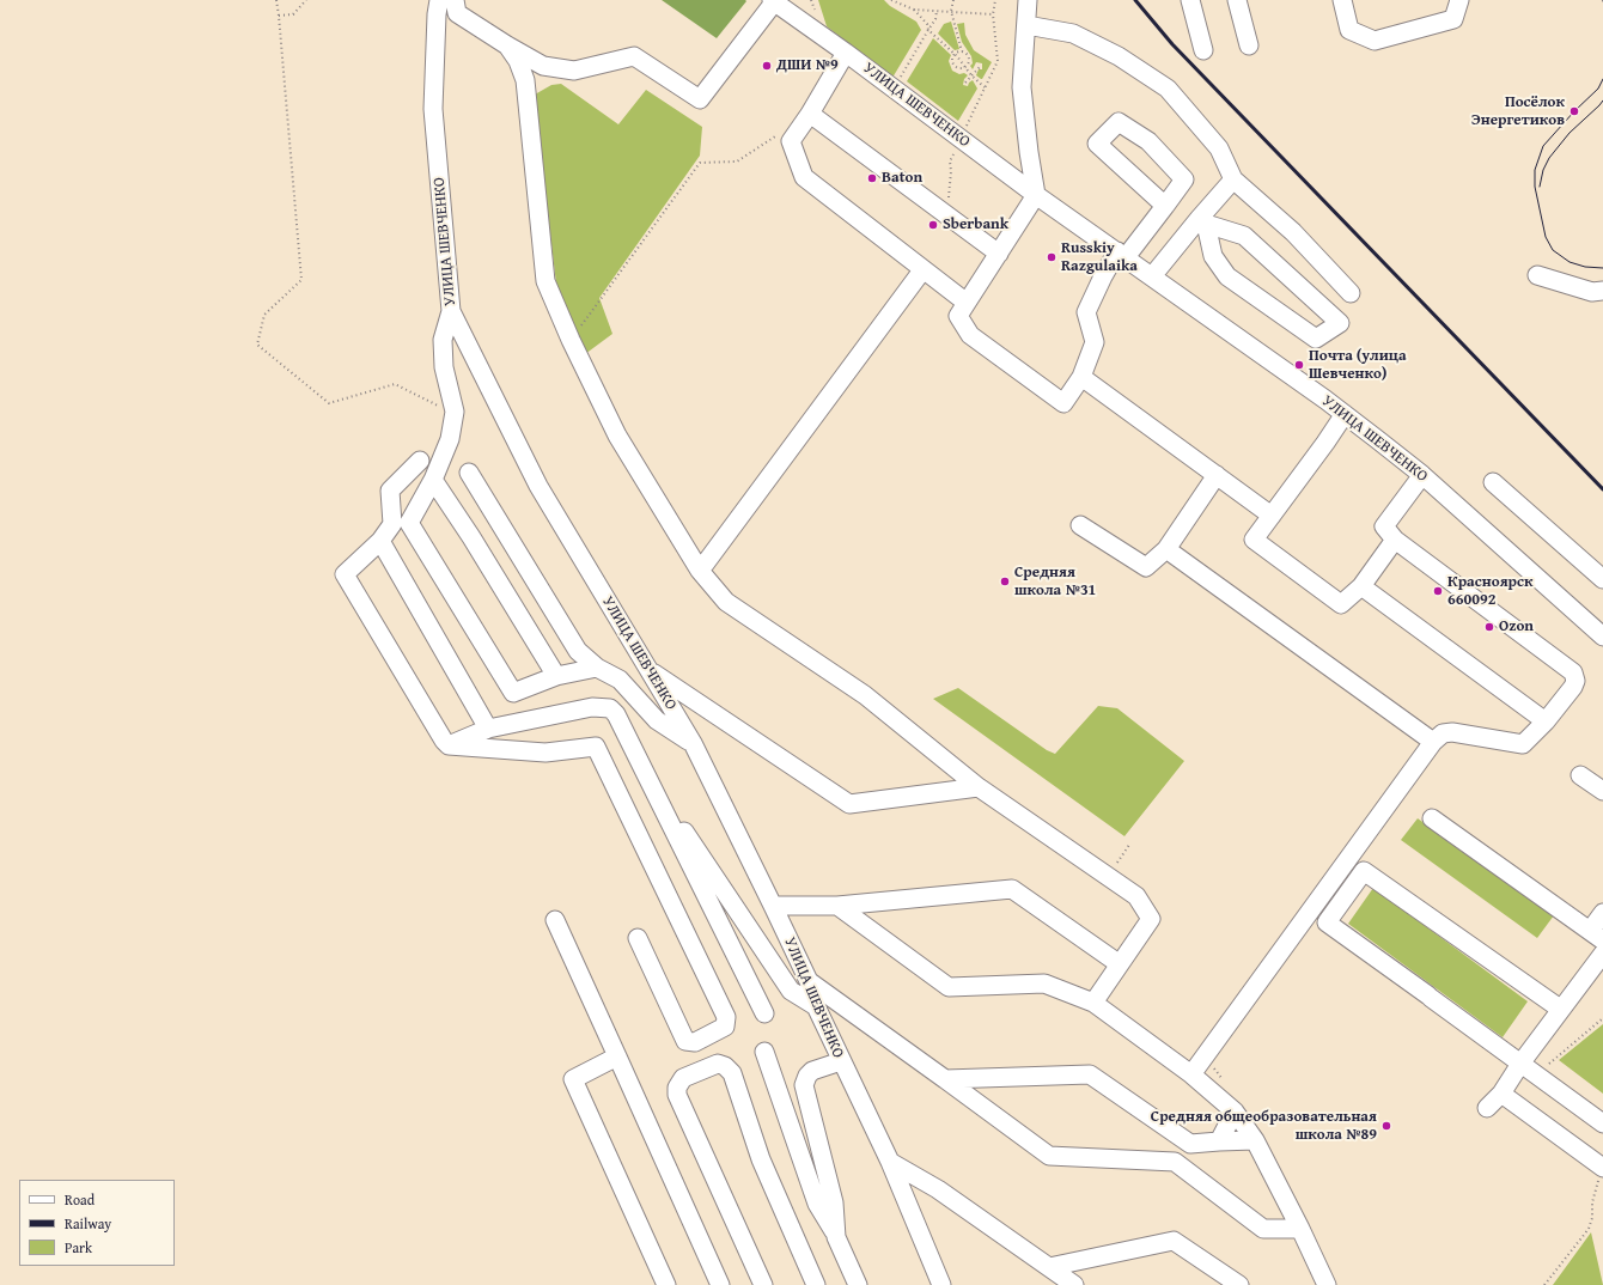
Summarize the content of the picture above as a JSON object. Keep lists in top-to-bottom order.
{
  "streets": {
    "street": ["УЛИЦА ШЕВЧЕНКО"]
  },
  "places": [
    "ДШИ №9",
    "Посёлок Энергетиков",
    "Baton",
    "Sberbank",
    "Russkiy Razgulaika",
    "Почта (улица Шевченко)",
    "Средняя школа №31",
    "Красноярск 660092",
    "Ozon",
    "Средняя общеобразовательная школа №89"
  ],
  "legend": ["Road", "Railway", "Park"]
}
